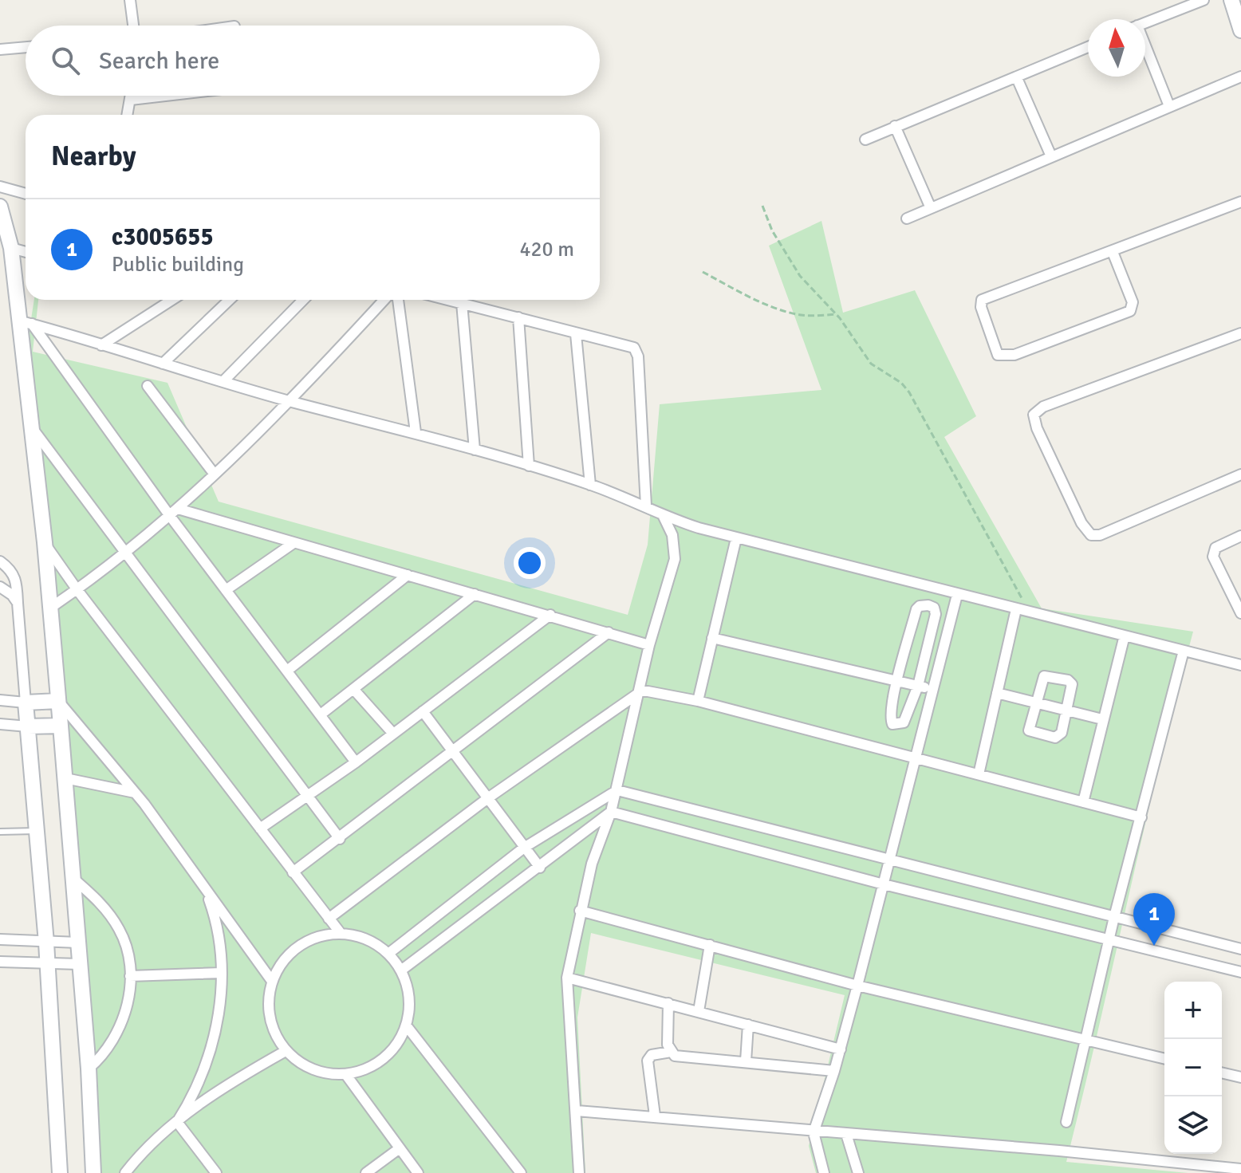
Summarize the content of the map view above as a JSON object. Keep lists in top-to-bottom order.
{
  "north": "top",
  "page": {
    "search": "Search here",
    "heading": "Nearby",
    "list": [
      {
        "mark": "1",
        "name": "c3005655",
        "note": "Public building",
        "value": "420 m"
      }
    ],
    "pins": "1",
    "map_buttons": ["+", "−"]
  }
}
